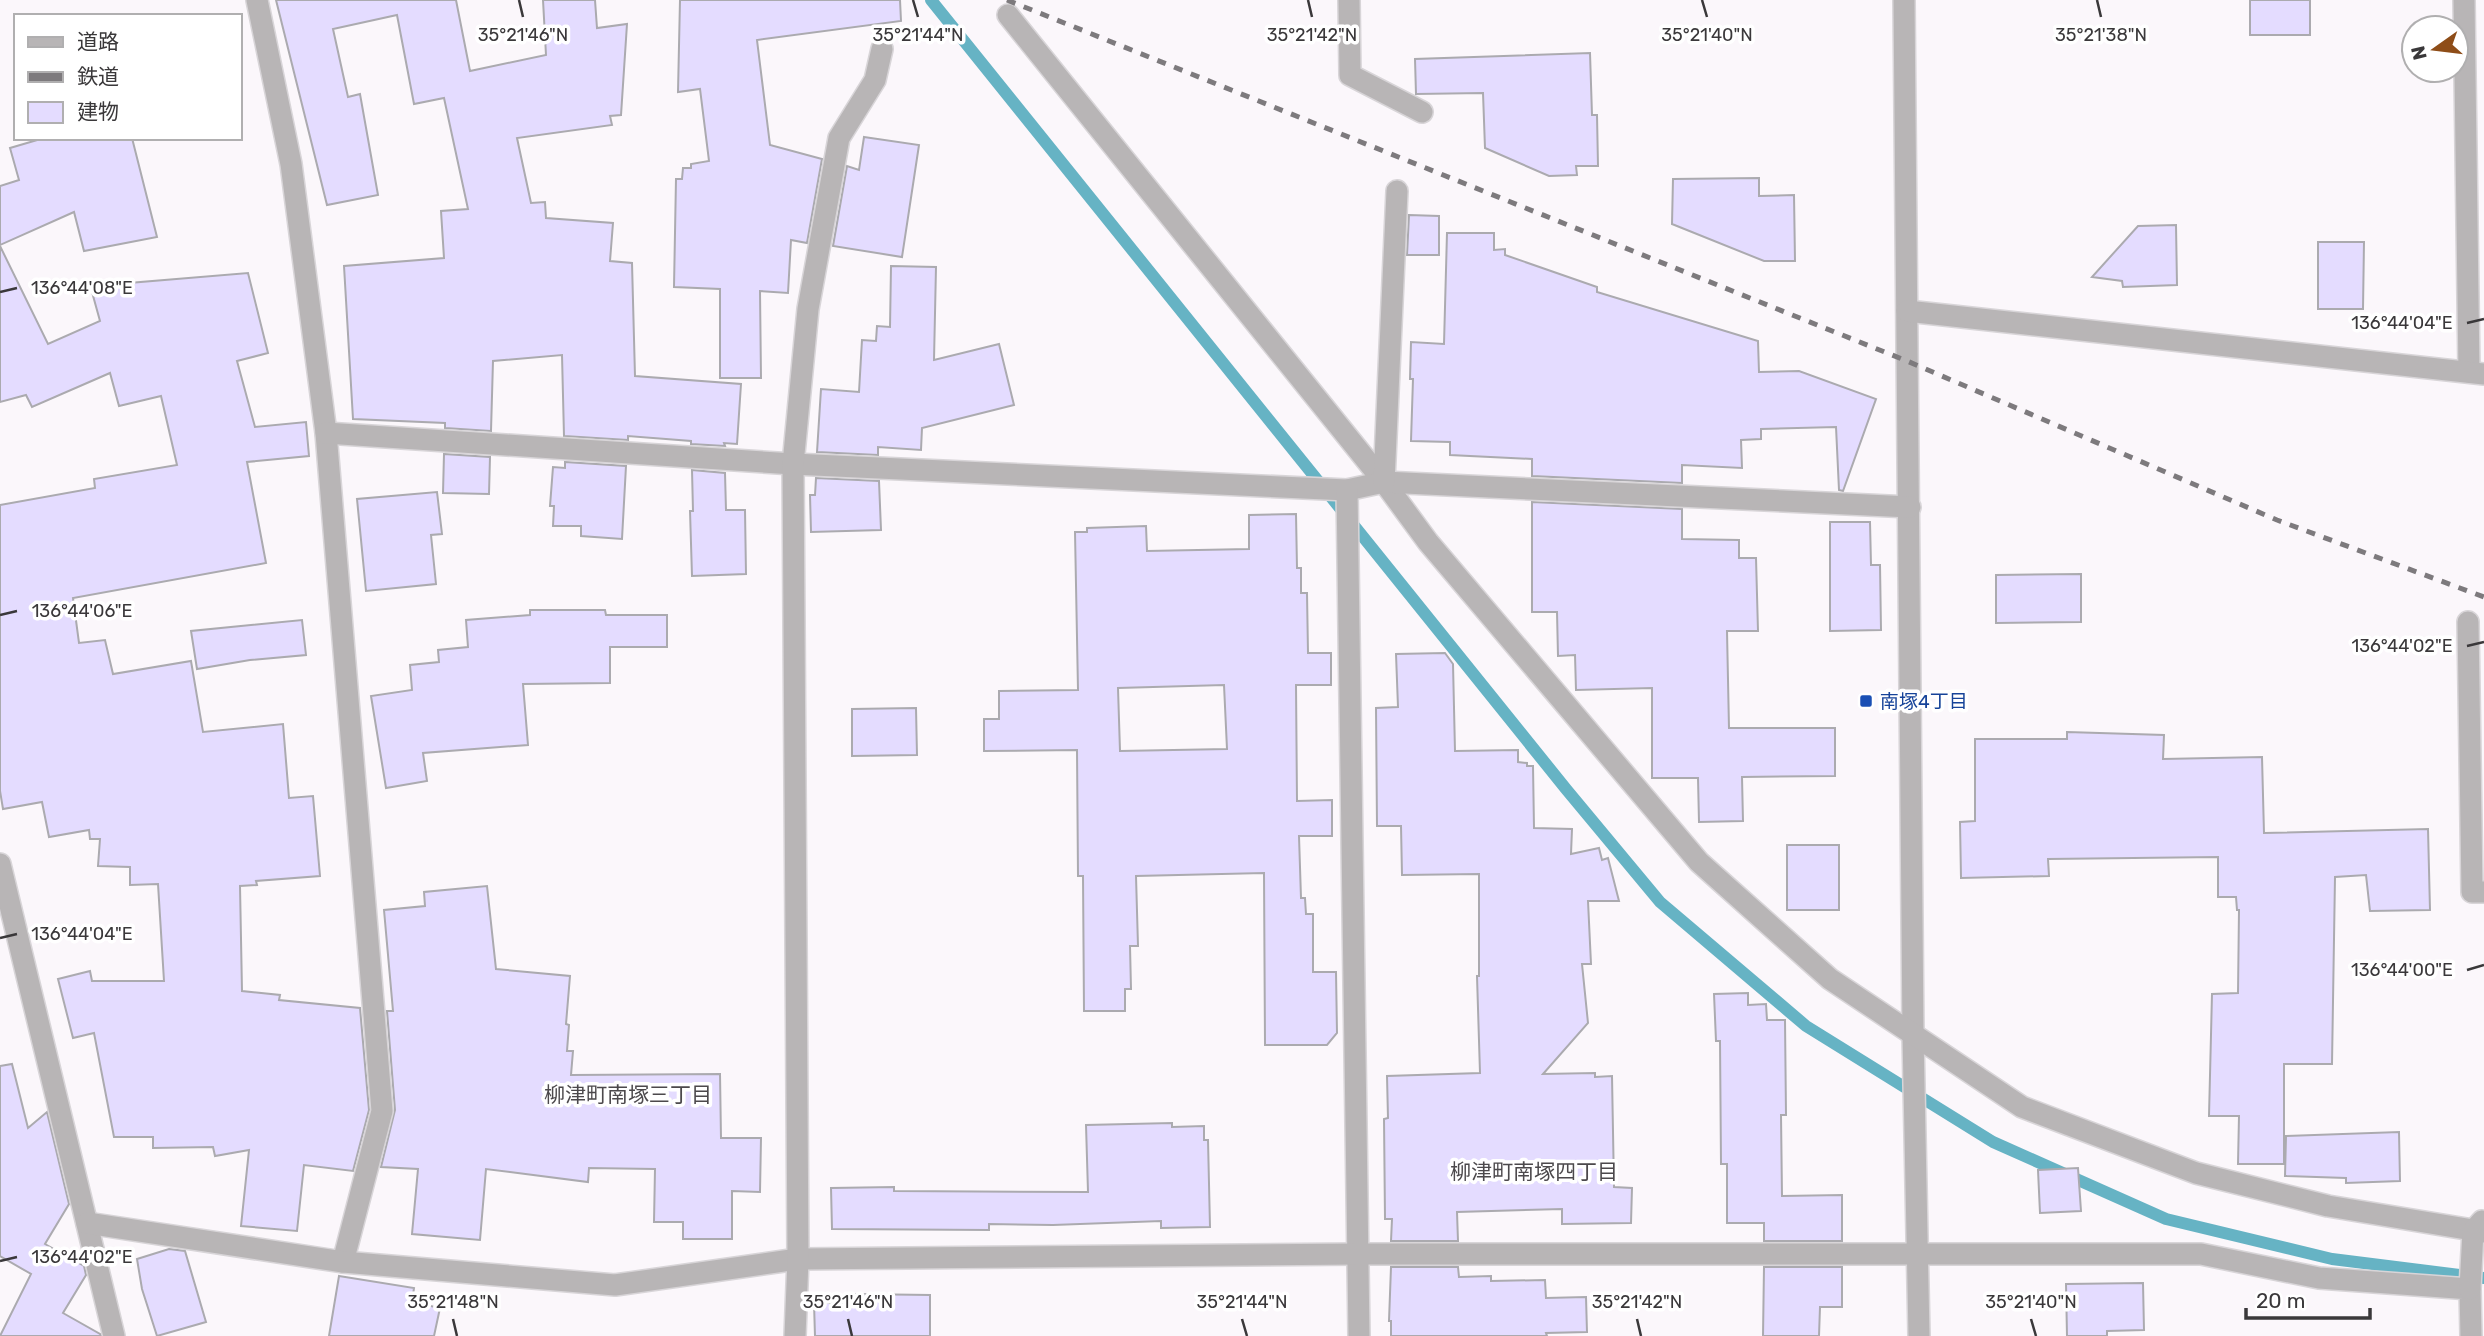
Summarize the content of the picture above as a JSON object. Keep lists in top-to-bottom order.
{
  "districts": ["柳津町南塚三丁目", "柳津町南塚四丁目"],
  "places": {
    "transit": ["南塚4丁目"]
  },
  "legend": ["道路", "鉄道", "建物"],
  "scale_bar": "20 m",
  "north": "left",
  "coordinates": [
    "35°21'46\"N",
    "35°21'44\"N",
    "35°21'42\"N",
    "35°21'40\"N",
    "35°21'38\"N",
    "136°44'08\"E",
    "136°44'04\"E",
    "136°44'06\"E",
    "136°44'02\"E",
    "136°44'00\"E",
    "35°21'48\"N"
  ]
}
